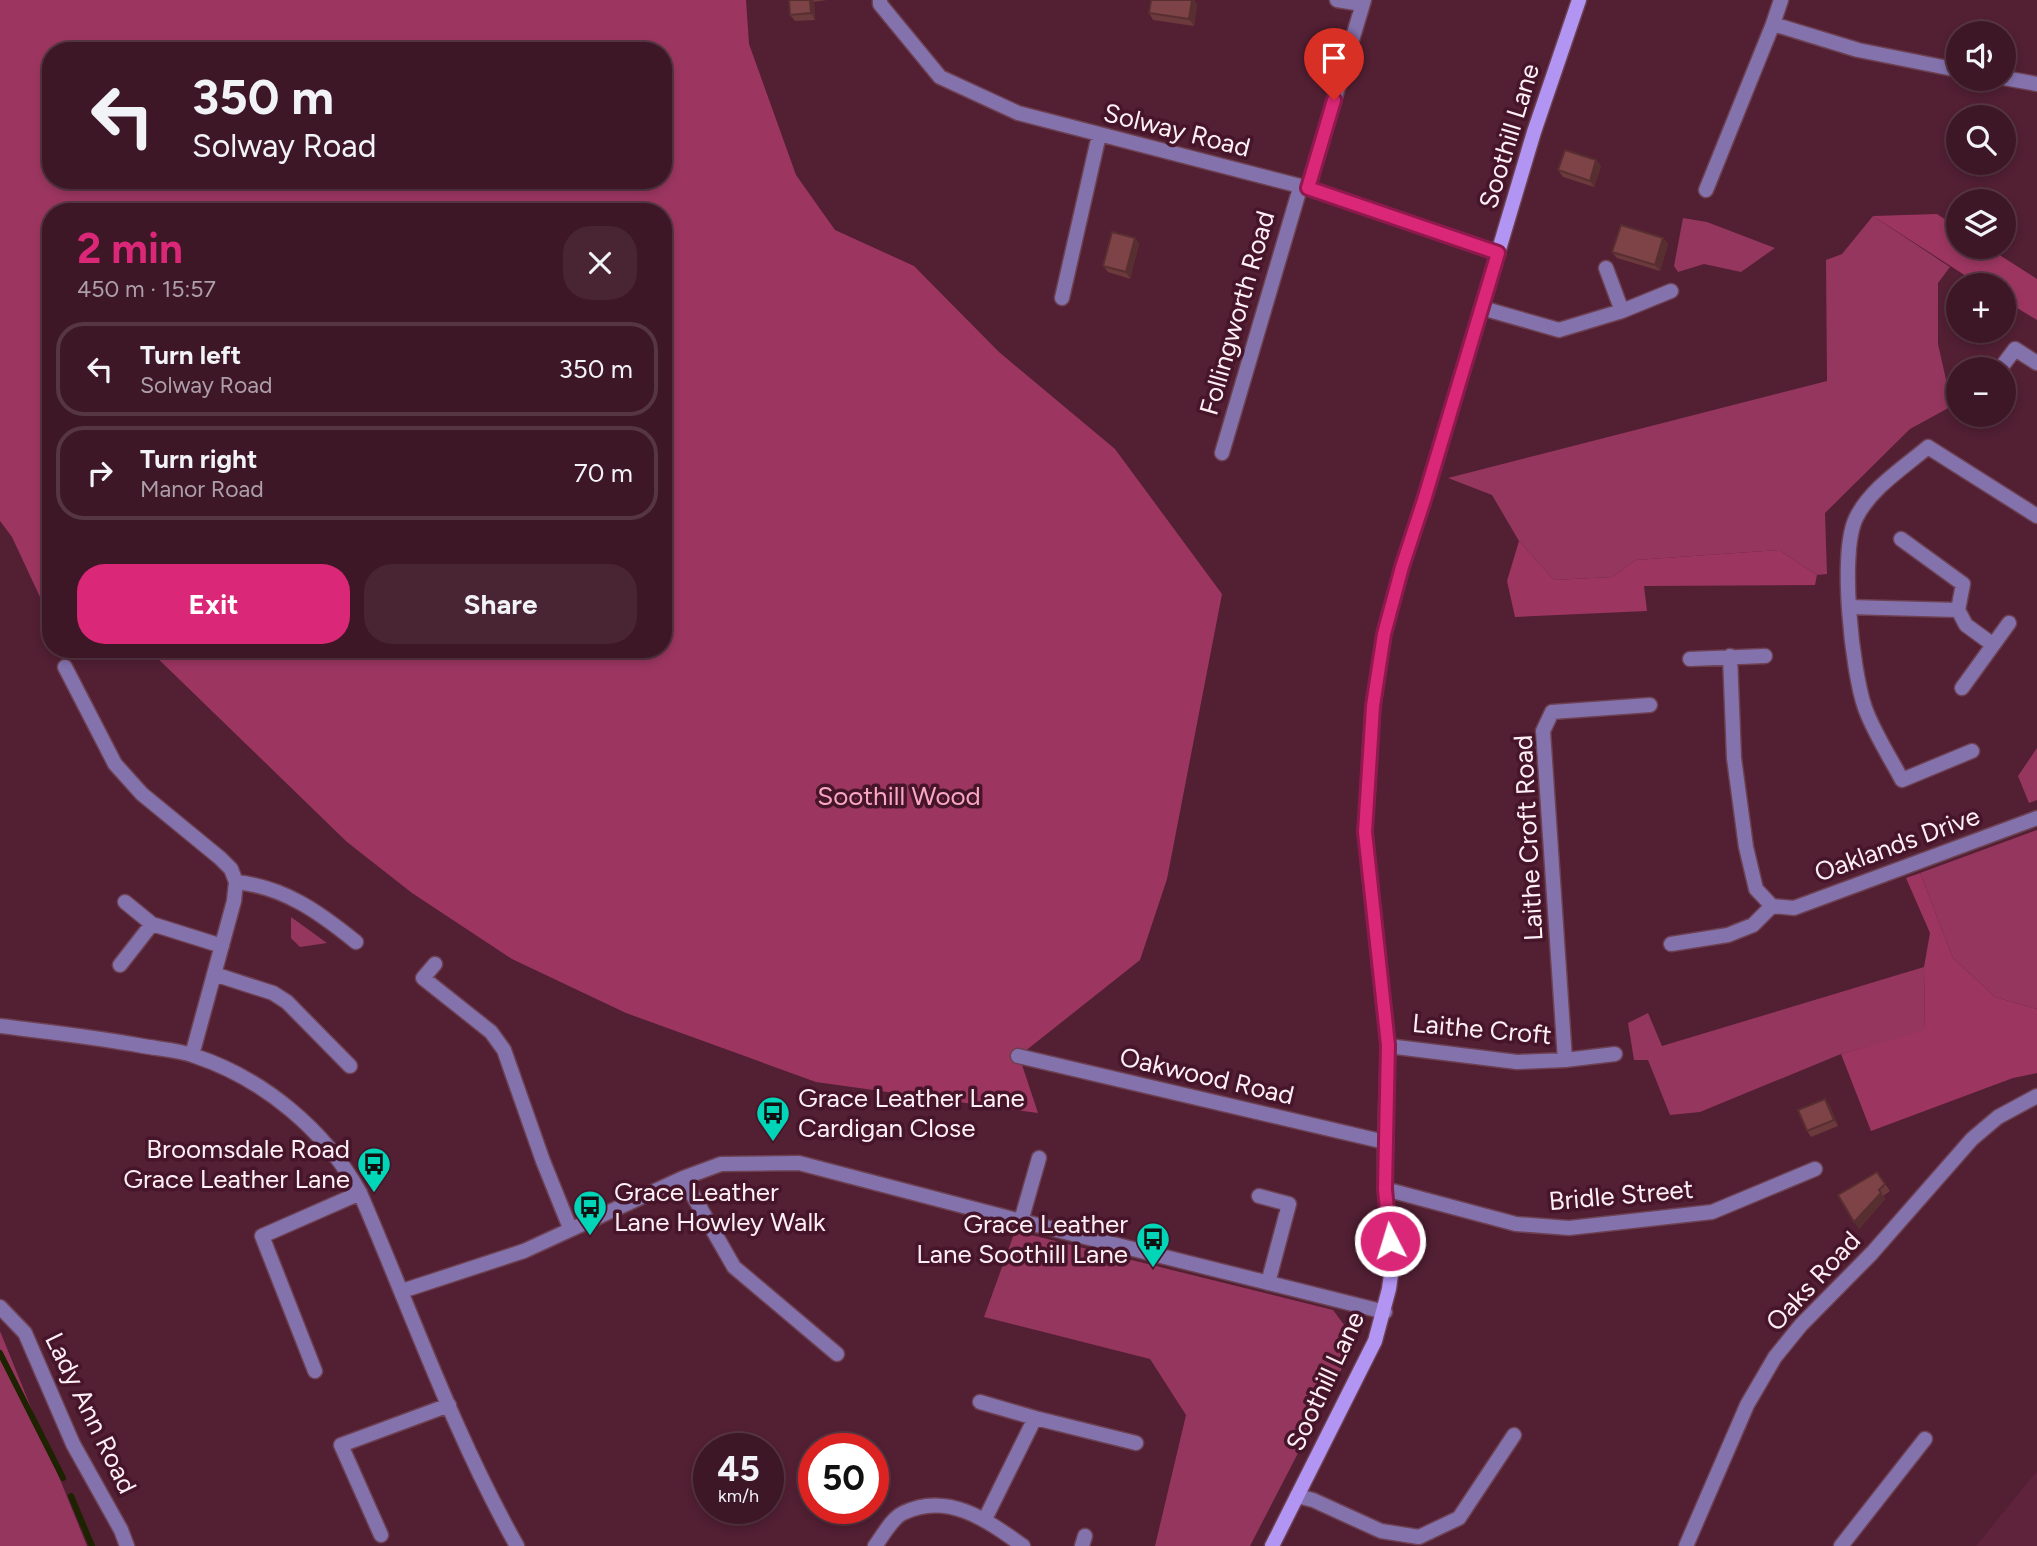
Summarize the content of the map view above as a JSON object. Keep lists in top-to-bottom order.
{
  "streets": {
    "main road": ["Soothill Lane"],
    "street": [
      "Solway Road",
      "Follingworth Road",
      "Laithe Croft Road",
      "Oaklands Drive",
      "Laithe Croft",
      "Oakwood Road",
      "Bridle Street",
      "Oaks Road",
      "Lady Ann Road"
    ]
  },
  "crossings": [
    ["Solway Road", "Soothill Lane"],
    ["Solway Road", "Follingworth Road"],
    ["Soothill Lane", "Laithe Croft"],
    ["Soothill Lane", "Oakwood Road"],
    ["Soothill Lane", "Bridle Street"],
    ["Laithe Croft Road", "Laithe Croft"]
  ],
  "parks": ["Soothill Wood"],
  "places": {
    "bus stop": [
      "Grace Leather Lane Cardigan Close",
      "Broomsdale Road Grace Leather Lane",
      "Grace Leather Lane Howley Walk",
      "Grace Leather Lane Soothill Lane"
    ]
  },
  "page": {
    "map_buttons": ["+", "−"],
    "turn": ["350 m", "Solway Road"],
    "heading": ["2 min", "450 m · 15:57"],
    "list": [
      {
        "name": "Turn left",
        "note": "Solway Road",
        "value": "350 m"
      },
      {
        "name": "Turn right",
        "note": "Manor Road",
        "value": "70 m"
      }
    ],
    "buttons": ["Exit", "Share"],
    "speed": "45 km/h",
    "limit": "50"
  }
}
